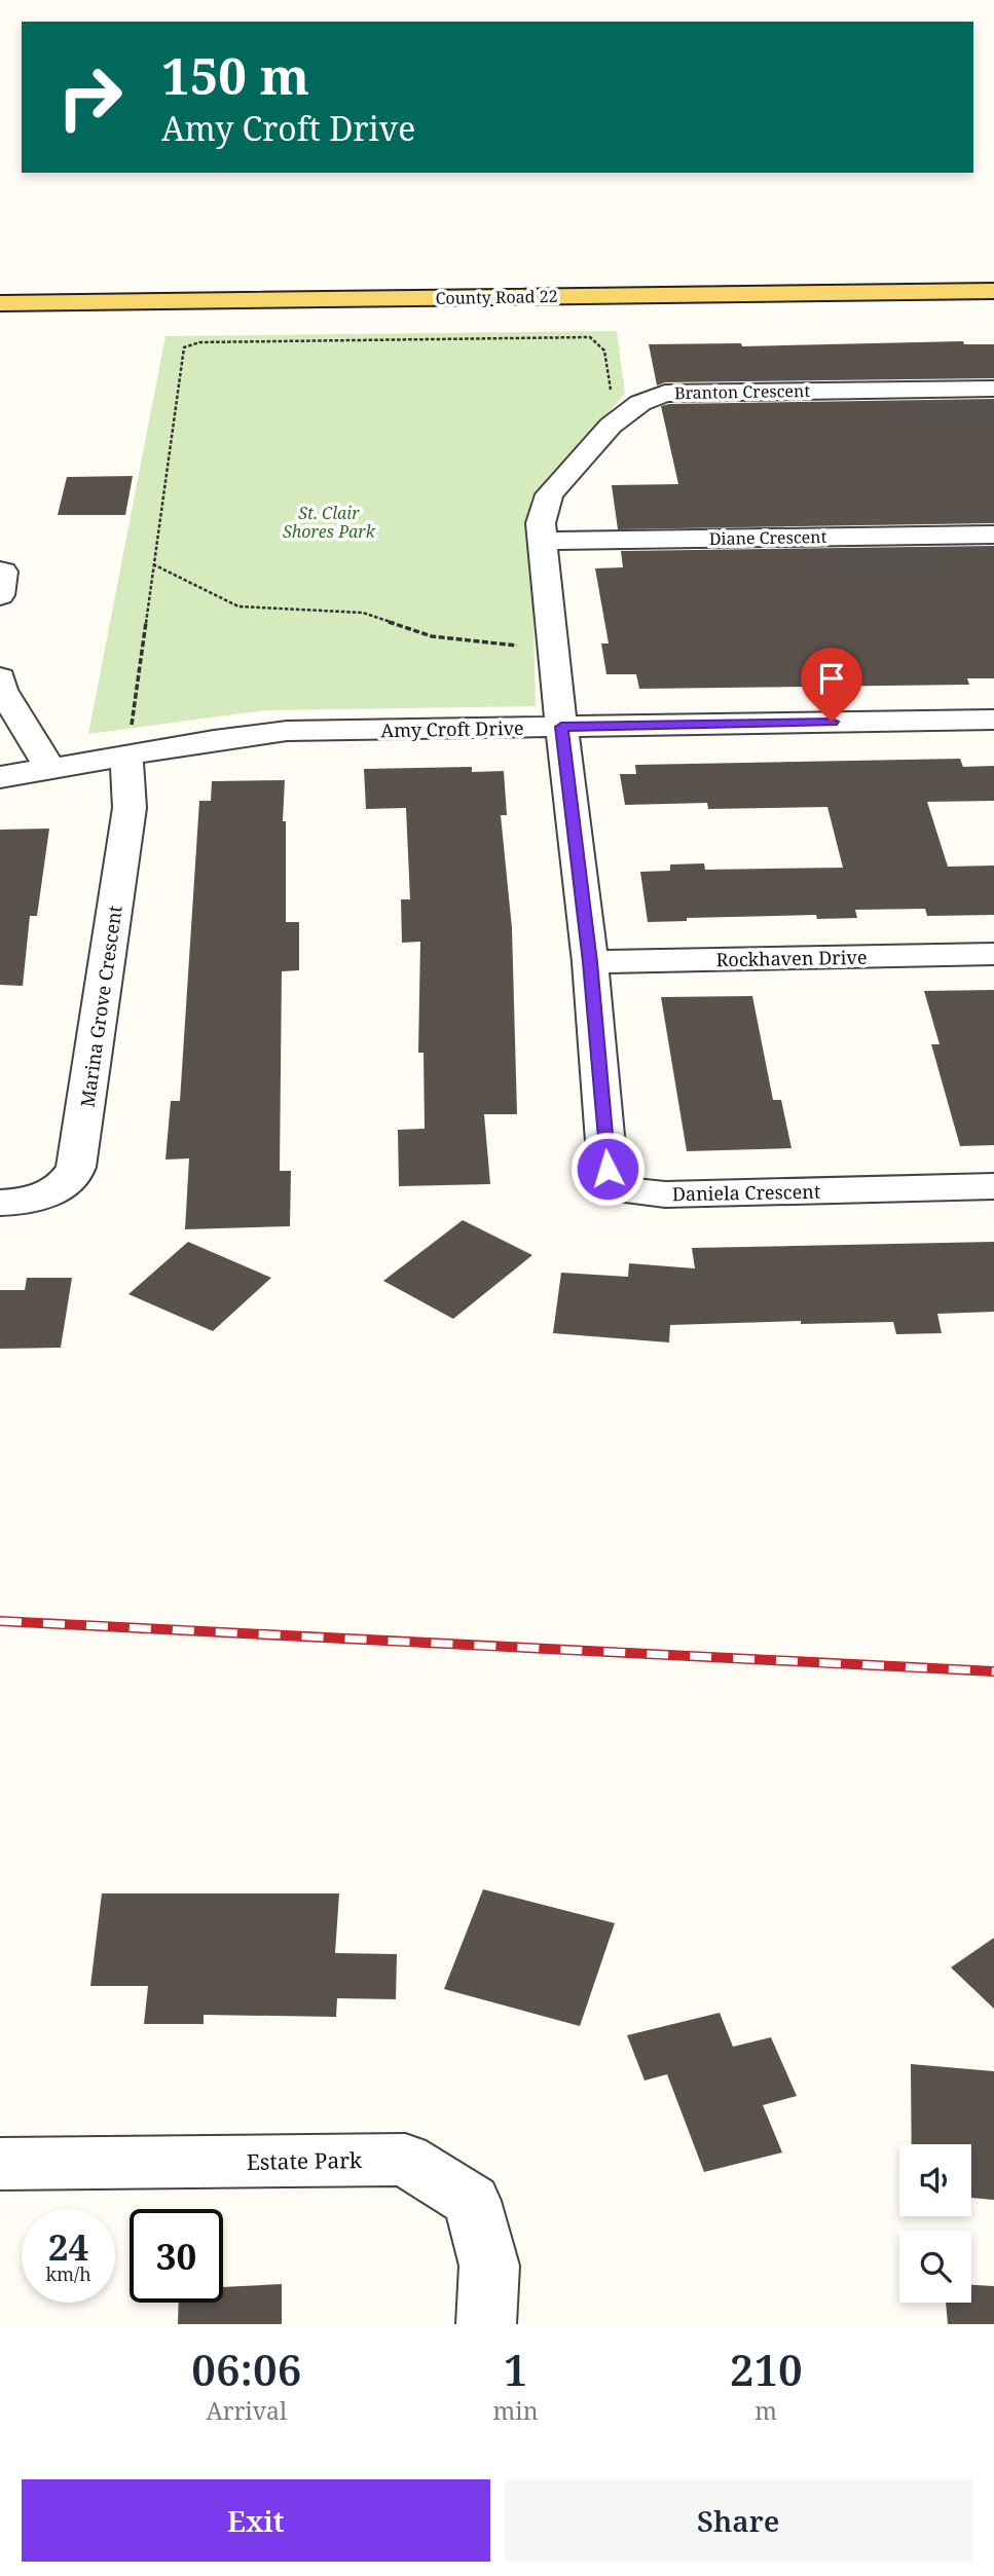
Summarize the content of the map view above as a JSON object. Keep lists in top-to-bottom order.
{
  "streets": {
    "main road": ["County Road 22"],
    "street": [
      "Branton Crescent",
      "Diane Crescent",
      "Amy Croft Drive",
      "Rockhaven Drive",
      "Marina Grove Crescent",
      "Daniela Crescent",
      "Estate Park"
    ]
  },
  "crossings": [
    ["Branton Crescent", "Diane Crescent"],
    ["Branton Crescent", "Amy Croft Drive"],
    ["Branton Crescent", "Daniela Crescent"],
    ["Amy Croft Drive", "Marina Grove Crescent"],
    ["Amy Croft Drive", "Daniela Crescent"],
    ["Rockhaven Drive", "Daniela Crescent"]
  ],
  "parks": ["St. Clair Shores Park"],
  "page": {
    "turn": ["150 m", "Amy Croft Drive"],
    "speed": "24 km/h",
    "limit": "30",
    "eta": [
      "06:06",
      "Arrival",
      "1",
      "min",
      "210",
      "m"
    ],
    "buttons": ["Exit", "Share"]
  }
}
